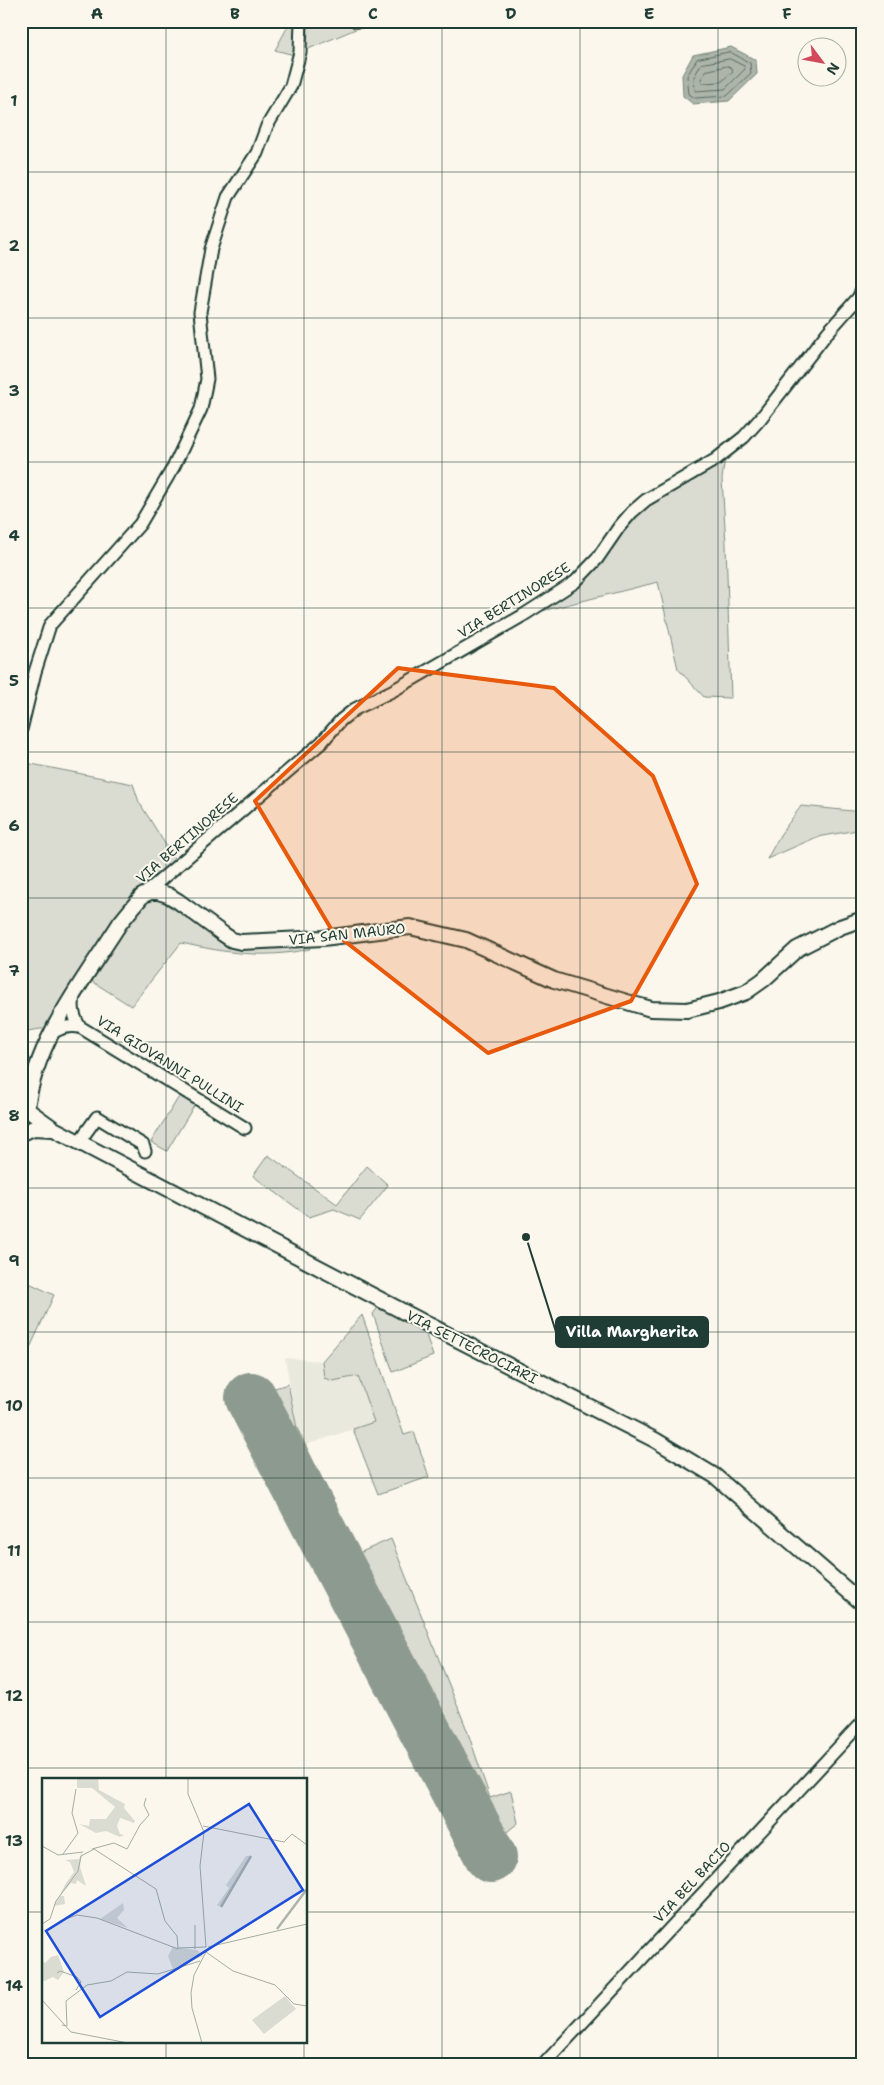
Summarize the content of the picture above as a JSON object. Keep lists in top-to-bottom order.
{
  "streets": {
    "main road": ["VIA SAN MAURO", "VIA SETTECROCIARI"],
    "street": ["VIA BERTINORESE", "VIA GIOVANNI PULLINI", "VIA BEL BACIO"]
  },
  "crossings": [
    ["VIA BERTINORESE", "VIA SAN MAURO"]
  ],
  "places": ["Villa Margherita"],
  "north": "bottom right",
  "grid": {
    "columns": [
      "A",
      "B",
      "C",
      "D",
      "E",
      "F"
    ],
    "rows": [
      "1",
      "2",
      "3",
      "4",
      "5",
      "6",
      "7",
      "8",
      "9",
      "10",
      "11",
      "12",
      "13",
      "14"
    ]
  }
}
